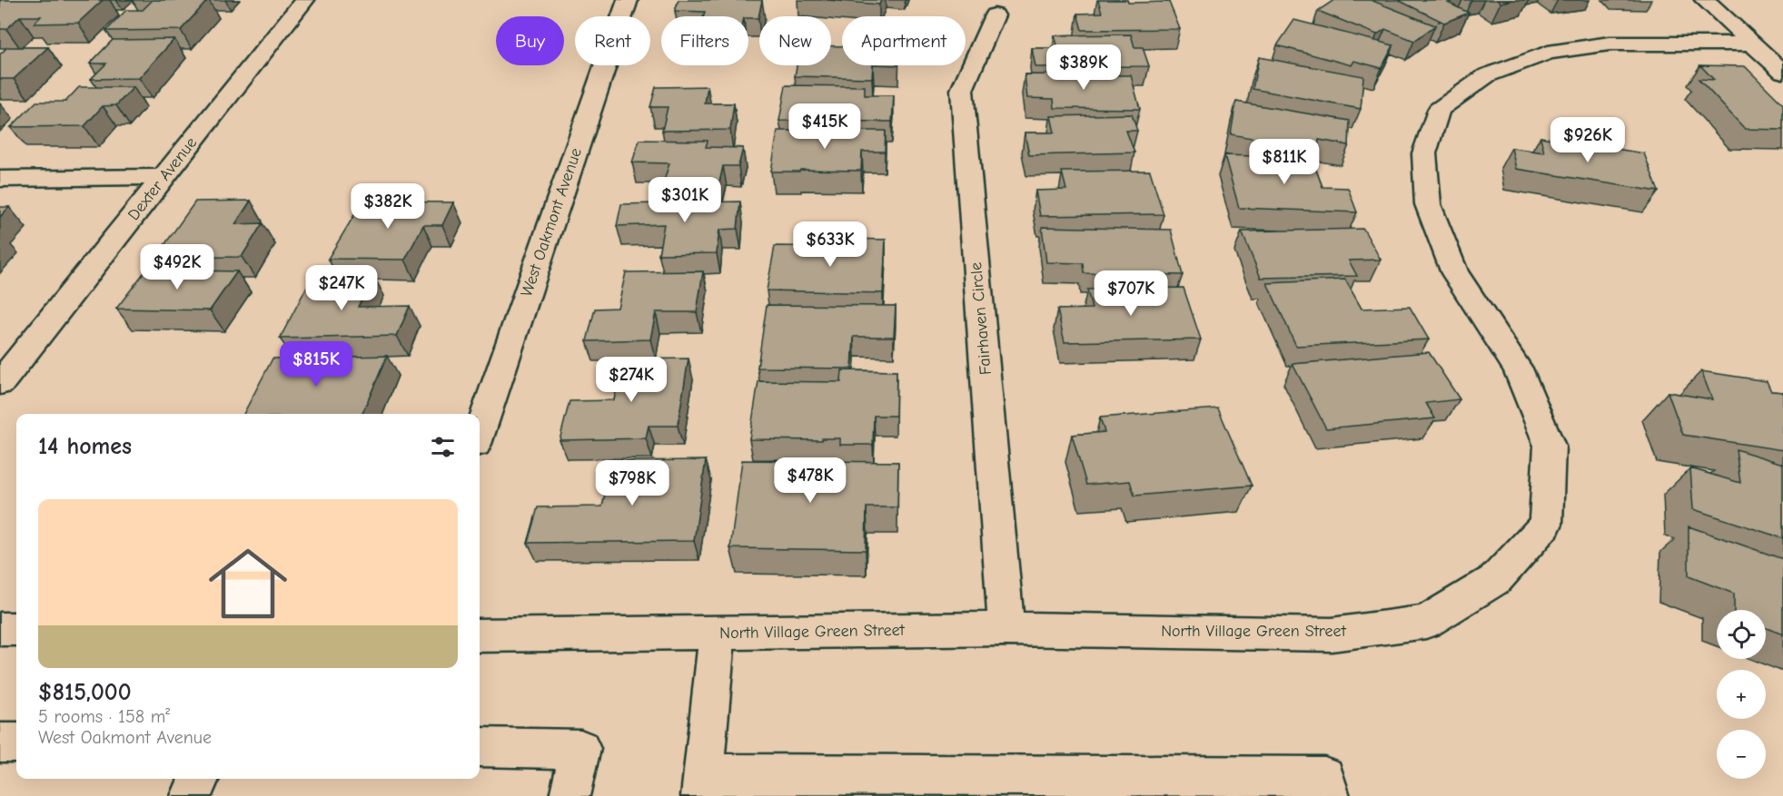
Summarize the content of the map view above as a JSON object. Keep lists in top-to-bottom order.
{
  "streets": {
    "street": [
      "Dexter Avenue",
      "West Oakmont Avenue",
      "Fairhaven Circle",
      "North Village Green Street"
    ]
  },
  "crossings": [
    ["Fairhaven Circle", "North Village Green Street"]
  ],
  "page": {
    "chip": [
      "Buy",
      "Rent",
      "Filters",
      "New",
      "Apartment"
    ],
    "price": [
      "$389K",
      "$415K",
      "$926K",
      "$811K",
      "$301K",
      "$382K",
      "$633K",
      "$492K",
      "$247K",
      "$707K",
      "$815K",
      "$274K",
      "$478K",
      "$798K"
    ],
    "heading": "14 homes",
    "list": [
      {
        "name": "$815,000",
        "note": "5 rooms · 158 m² · West Oakmont Avenue"
      }
    ],
    "map_buttons": ["+", "−"]
  }
}
